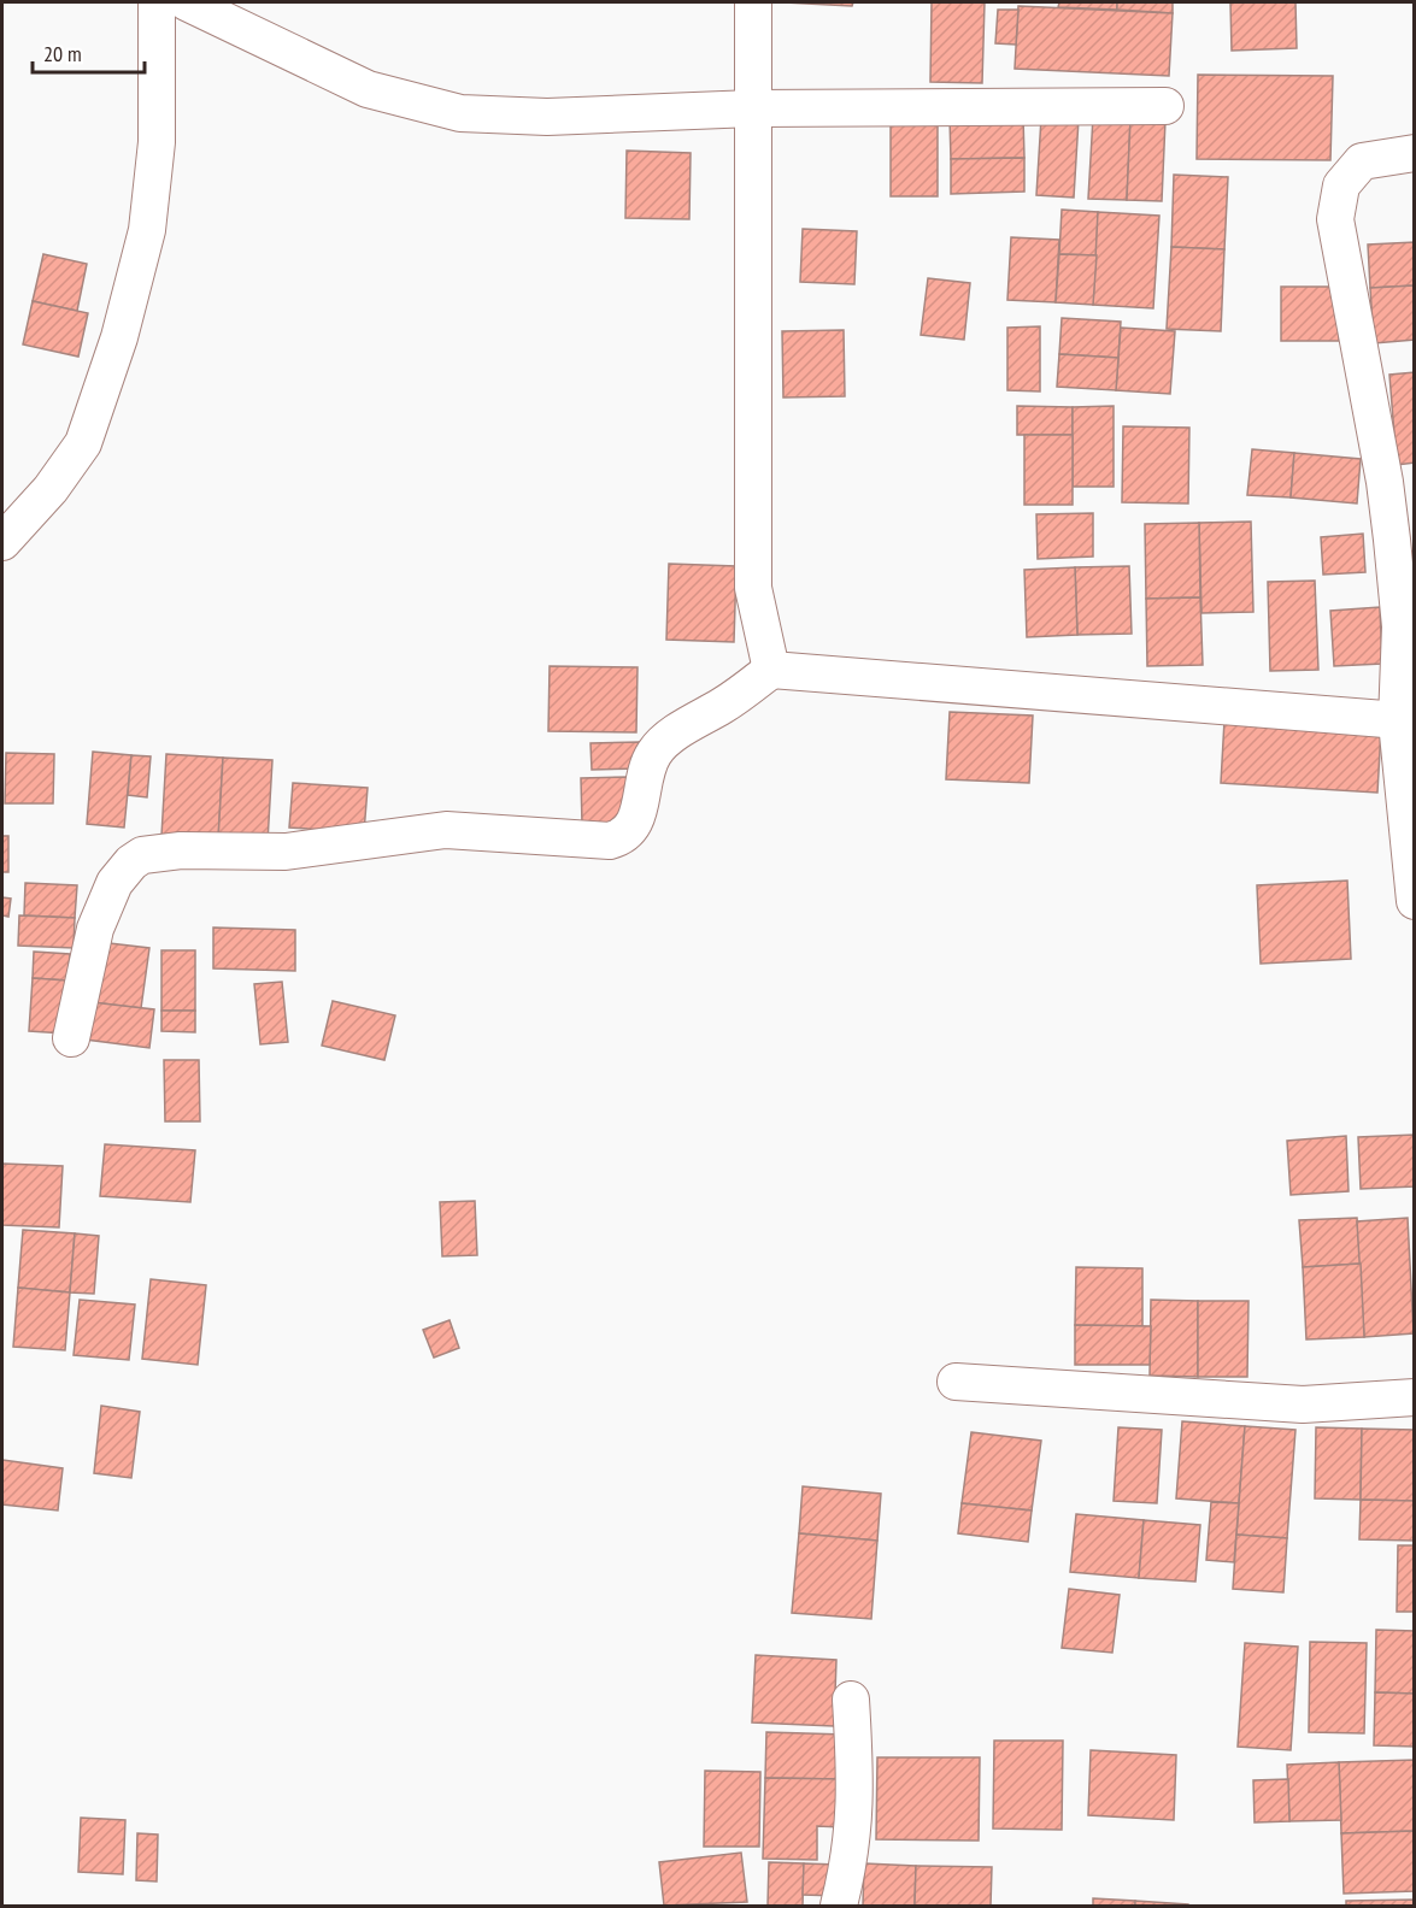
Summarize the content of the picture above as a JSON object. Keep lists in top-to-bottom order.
{
  "scale_bar": "20 m"
}
